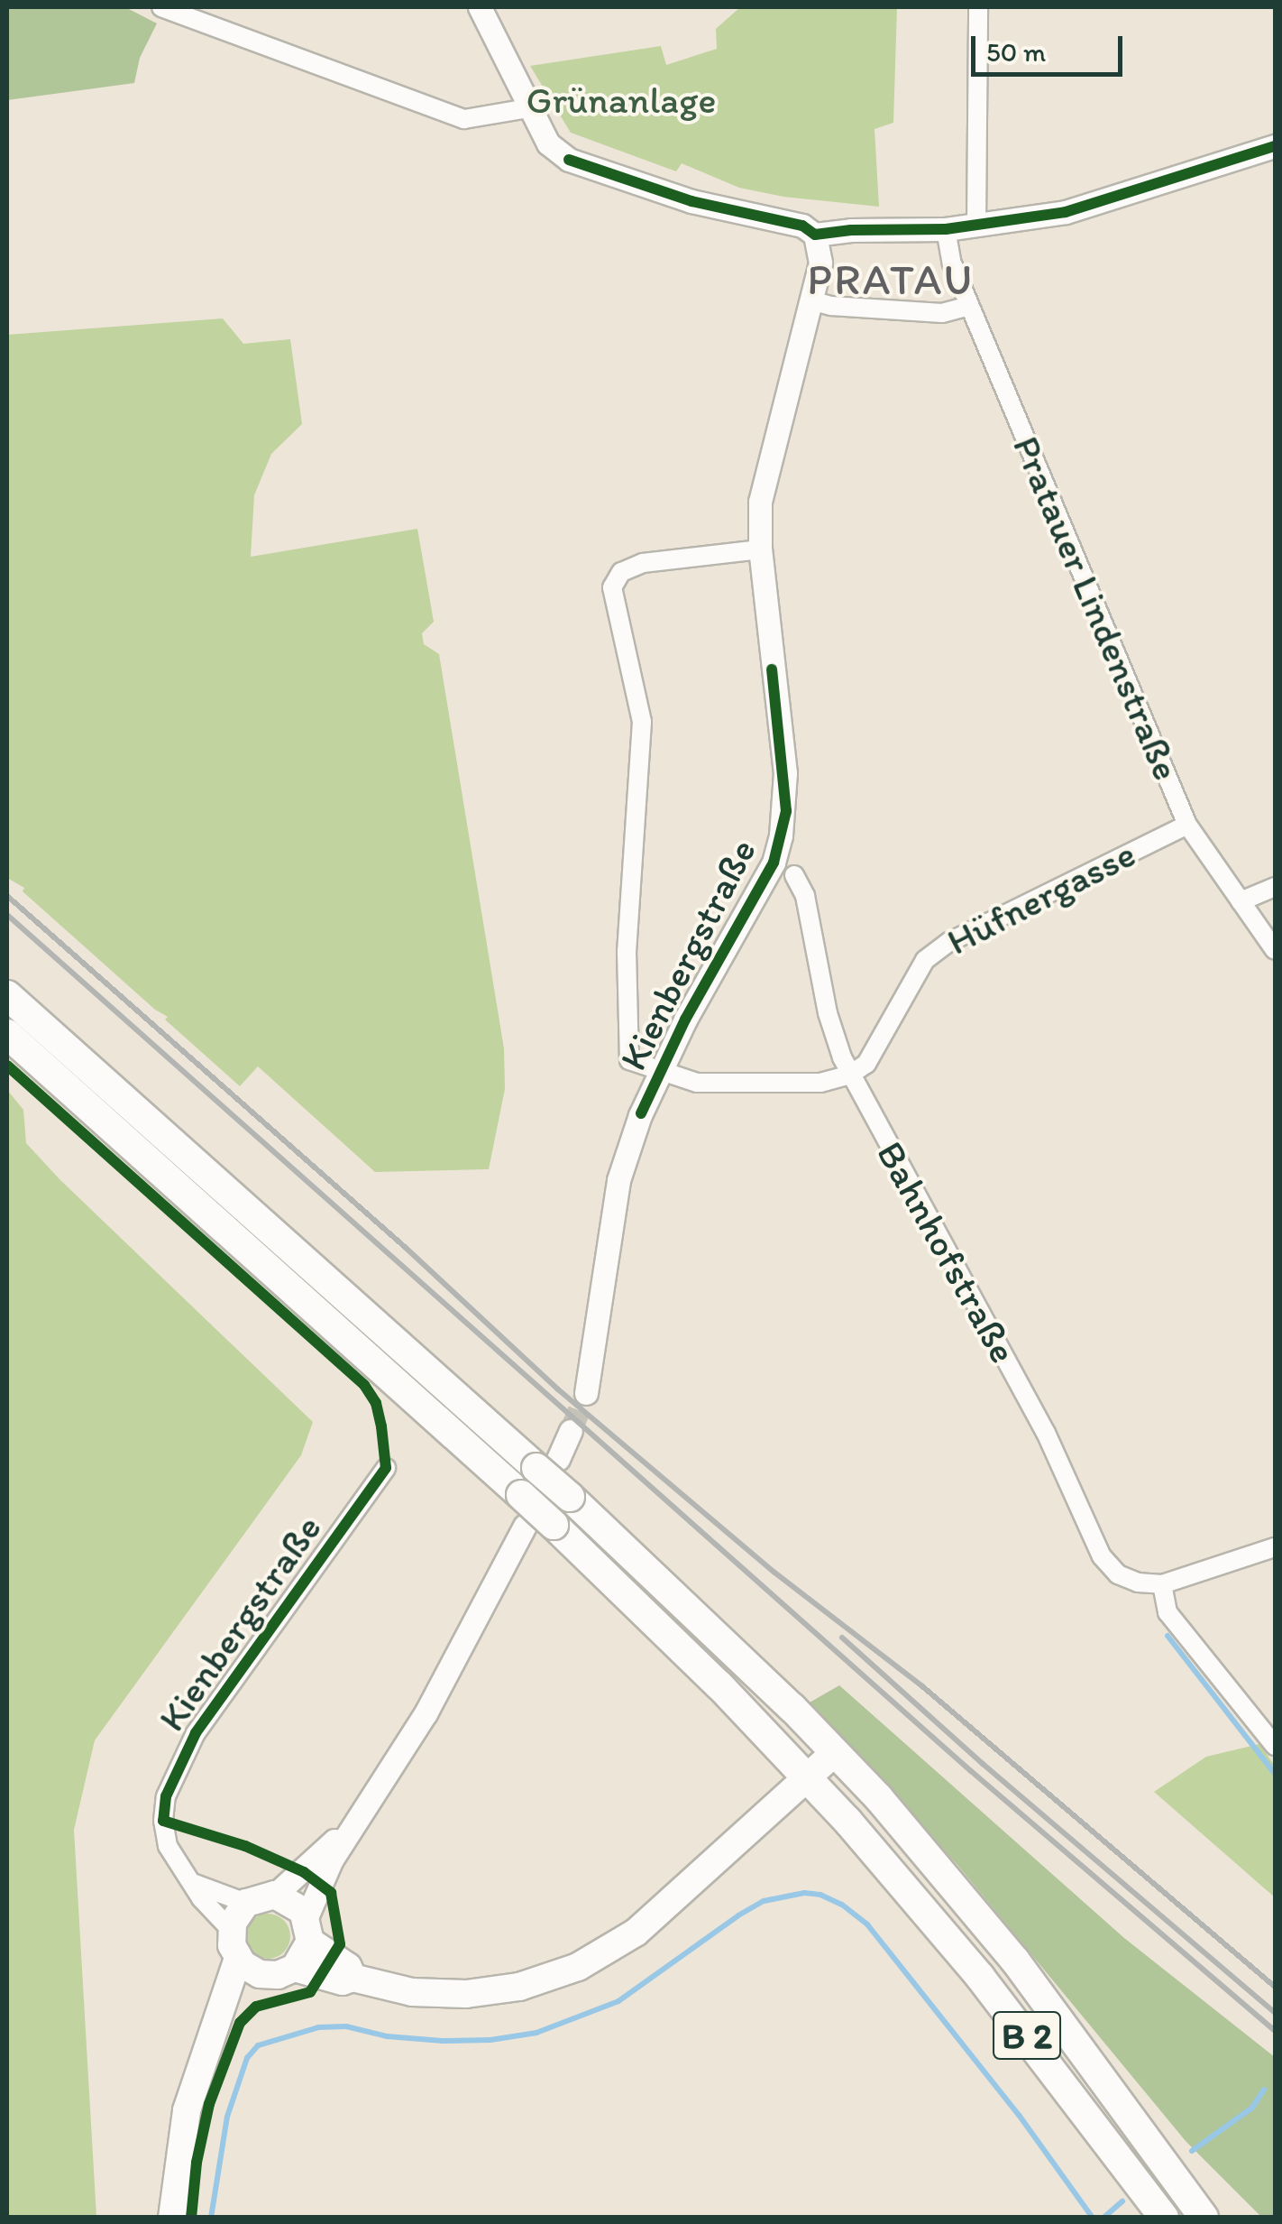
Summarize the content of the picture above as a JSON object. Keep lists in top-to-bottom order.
{
  "streets": {
    "main road": ["Kienbergstraße", "B 2"],
    "street": ["Pratauer Lindenstraße", "Hüfnergasse", "Bahnhofstraße"]
  },
  "crossings": [
    ["Pratauer Lindenstraße", "Hüfnergasse"],
    ["Hüfnergasse", "Bahnhofstraße"]
  ],
  "districts": ["PRATAU"],
  "parks": ["Grünanlage"],
  "scale_bar": "50 m"
}
